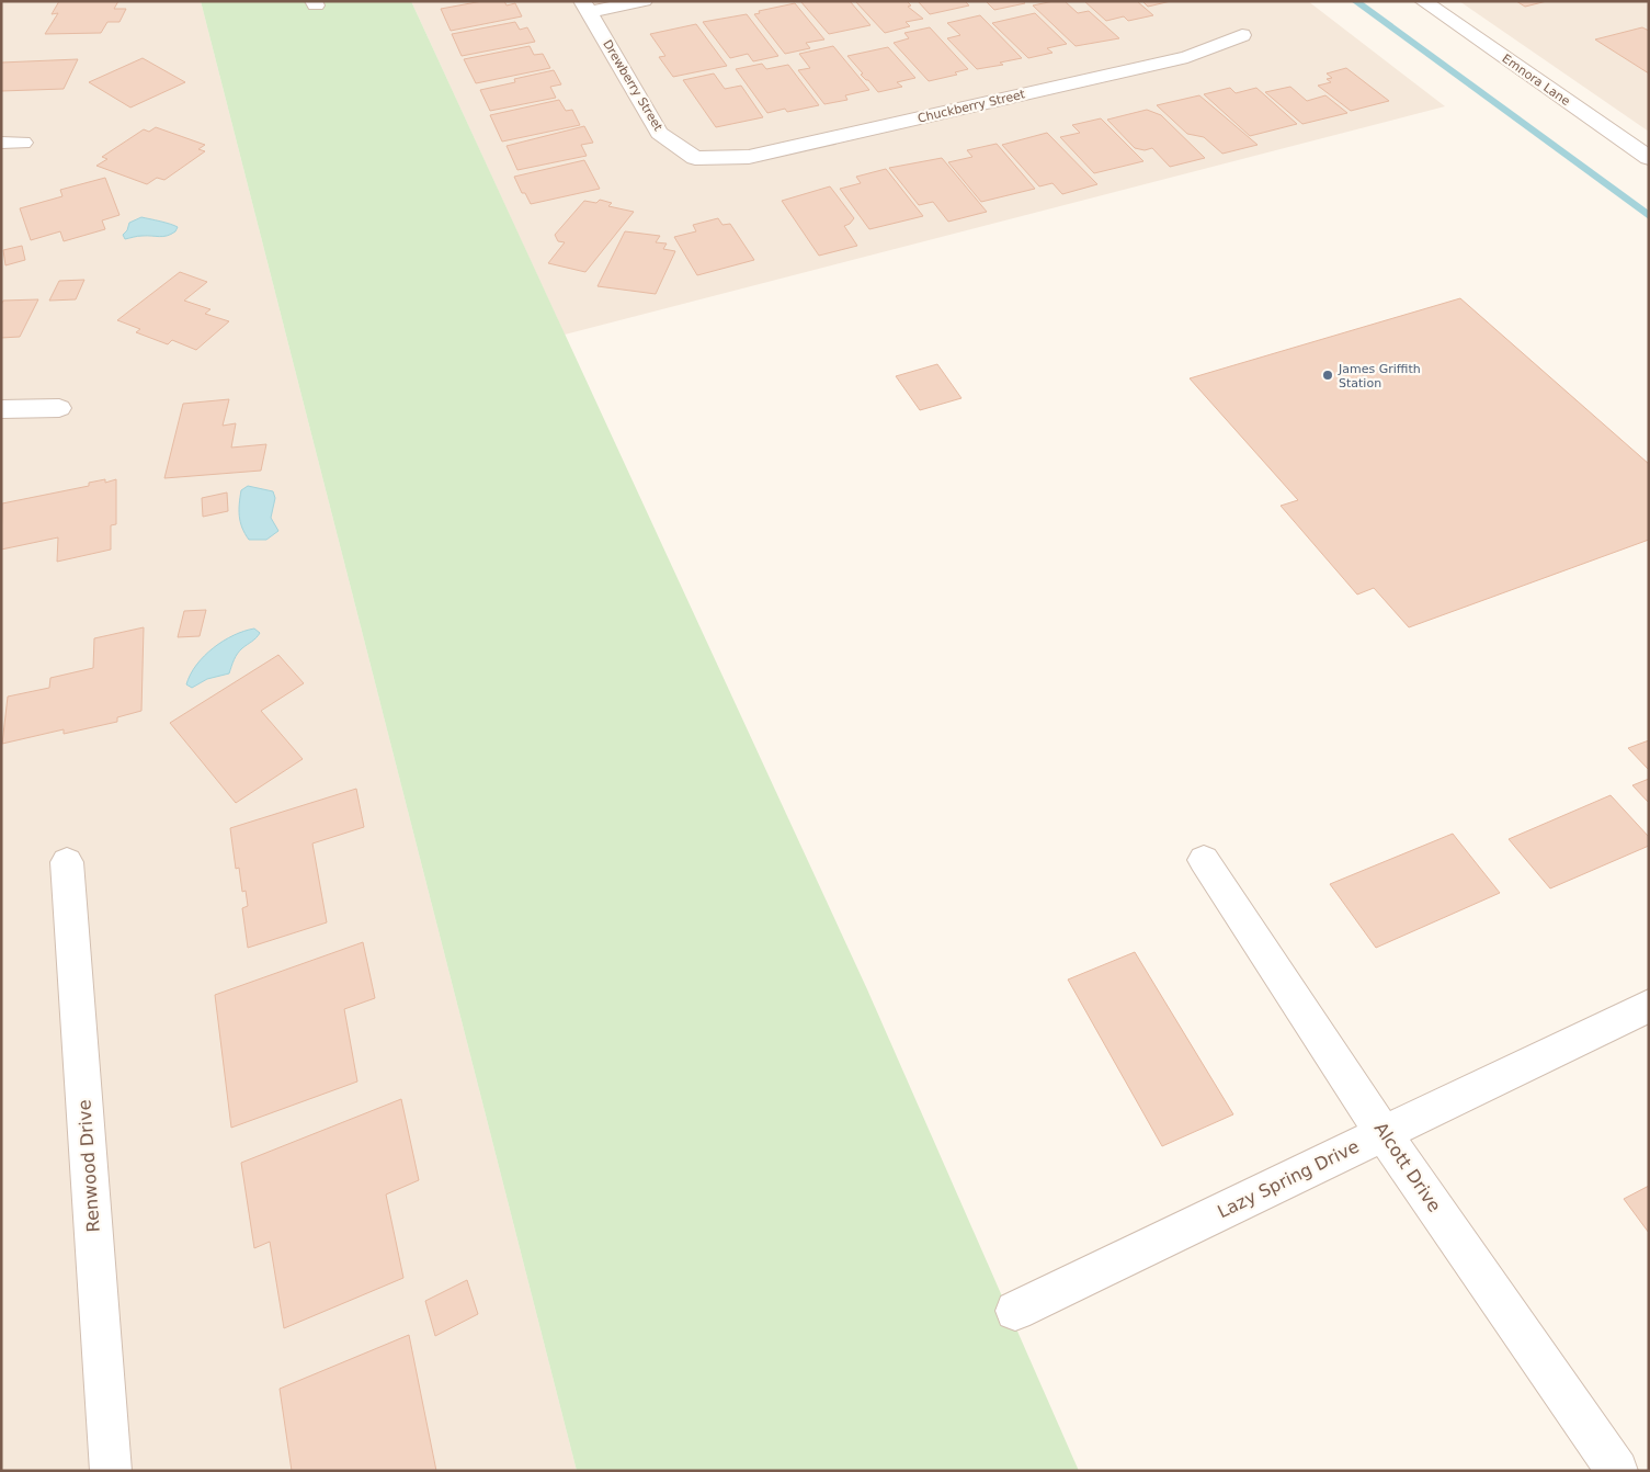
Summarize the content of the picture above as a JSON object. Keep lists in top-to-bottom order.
{
  "streets": {
    "street": [
      "Emnora Lane",
      "Drewberry Street",
      "Chuckberry Street",
      "Renwood Drive",
      "Alcott Drive",
      "Lazy Spring Drive"
    ]
  },
  "crossings": [
    ["Drewberry Street", "Chuckberry Street"],
    ["Alcott Drive", "Lazy Spring Drive"]
  ],
  "places": ["James Griffith Station"]
}
